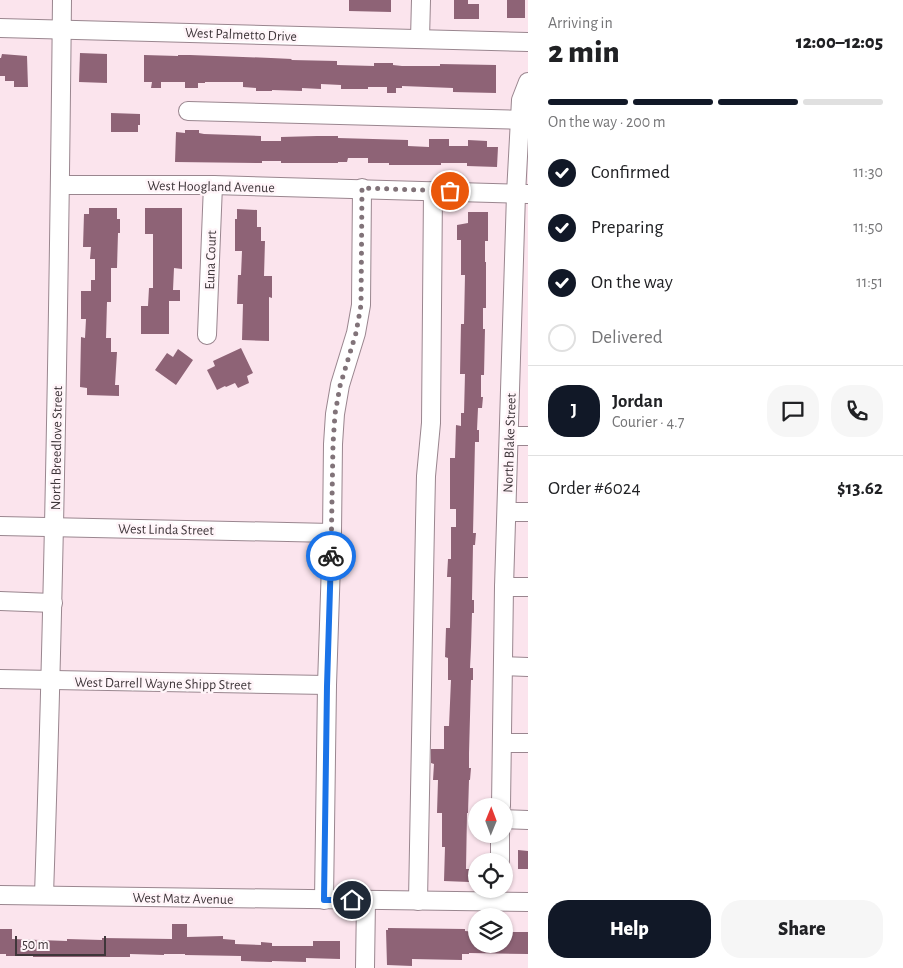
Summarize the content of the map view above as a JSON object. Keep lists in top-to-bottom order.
{
  "streets": {
    "street": [
      "West Palmetto Drive",
      "West Hoogland Avenue",
      "Euna Court",
      "North Blake Street",
      "North Breedlove Street",
      "West Linda Street",
      "West Darrell Wayne Shipp Street",
      "West Matz Avenue"
    ]
  },
  "crossings": [
    ["West Palmetto Drive", "North Breedlove Street"],
    ["West Hoogland Avenue", "Euna Court"],
    ["West Hoogland Avenue", "North Blake Street"],
    ["West Hoogland Avenue", "North Breedlove Street"],
    ["North Breedlove Street", "West Linda Street"],
    ["North Breedlove Street", "West Darrell Wayne Shipp Street"],
    ["North Breedlove Street", "West Matz Avenue"]
  ],
  "scale_bar": "50 m",
  "north": "top",
  "page": {
    "heading": ["2 min", "Arriving in", "12:00–12:05"],
    "panel": [
      "Jordan",
      "Courier · 4.7",
      "Order #6024",
      "$13.62"
    ],
    "bar": "On the way · 200 m",
    "list": [
      ["Confirmed", "11:30"],
      ["Preparing", "11:50"],
      ["On the way", "11:51"],
      "Delivered"
    ],
    "round": "J",
    "buttons": ["Help", "Share"],
    "scale": "50 m"
  }
}
